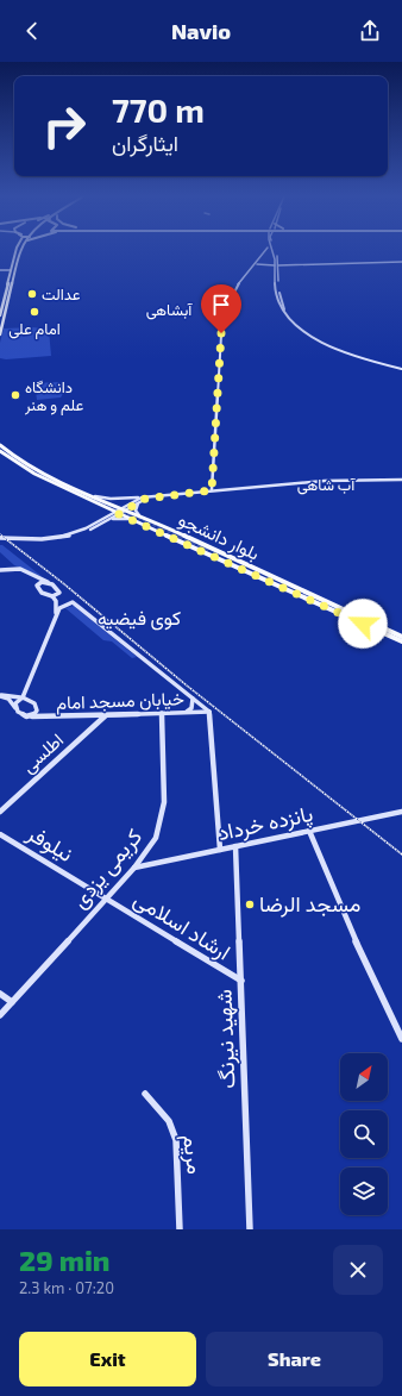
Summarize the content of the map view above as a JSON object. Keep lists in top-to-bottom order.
{
  "streets": {
    "main road": ["بلوار دانشجو"],
    "street": [
      "خیابان مسجد امام",
      "اطلسى",
      "پانزده خرداد",
      "نیلوفر",
      "کریمی یزدی",
      "ارشاد اسلامی",
      "شهید نیرنگ",
      "مریم"
    ]
  },
  "crossings": [
    ["خیابان مسجد امام", "اطلسى"],
    ["خیابان مسجد امام", "کریمی یزدی"],
    ["پانزده خرداد", "کریمی یزدی"],
    ["پانزده خرداد", "شهید نیرنگ"],
    ["نیلوفر", "کریمی یزدی"],
    ["نیلوفر", "ارشاد اسلامی"],
    ["کریمی یزدی", "ارشاد اسلامی"],
    ["ارشاد اسلامی", "شهید نیرنگ"]
  ],
  "districts": ["آبشاهی", "آب شاهی", "کوی فیضیه"],
  "places": [
    "عدالت",
    "امام علی",
    "دانشگاه علم و هنر",
    "مسجد الرضا"
  ],
  "north": "top right",
  "page": {
    "header": "Navio",
    "turn": ["770 m", "ایثارگران"],
    "heading": ["29 min", "2.3 km · 07:20"],
    "buttons": ["Exit", "Share"]
  }
}
